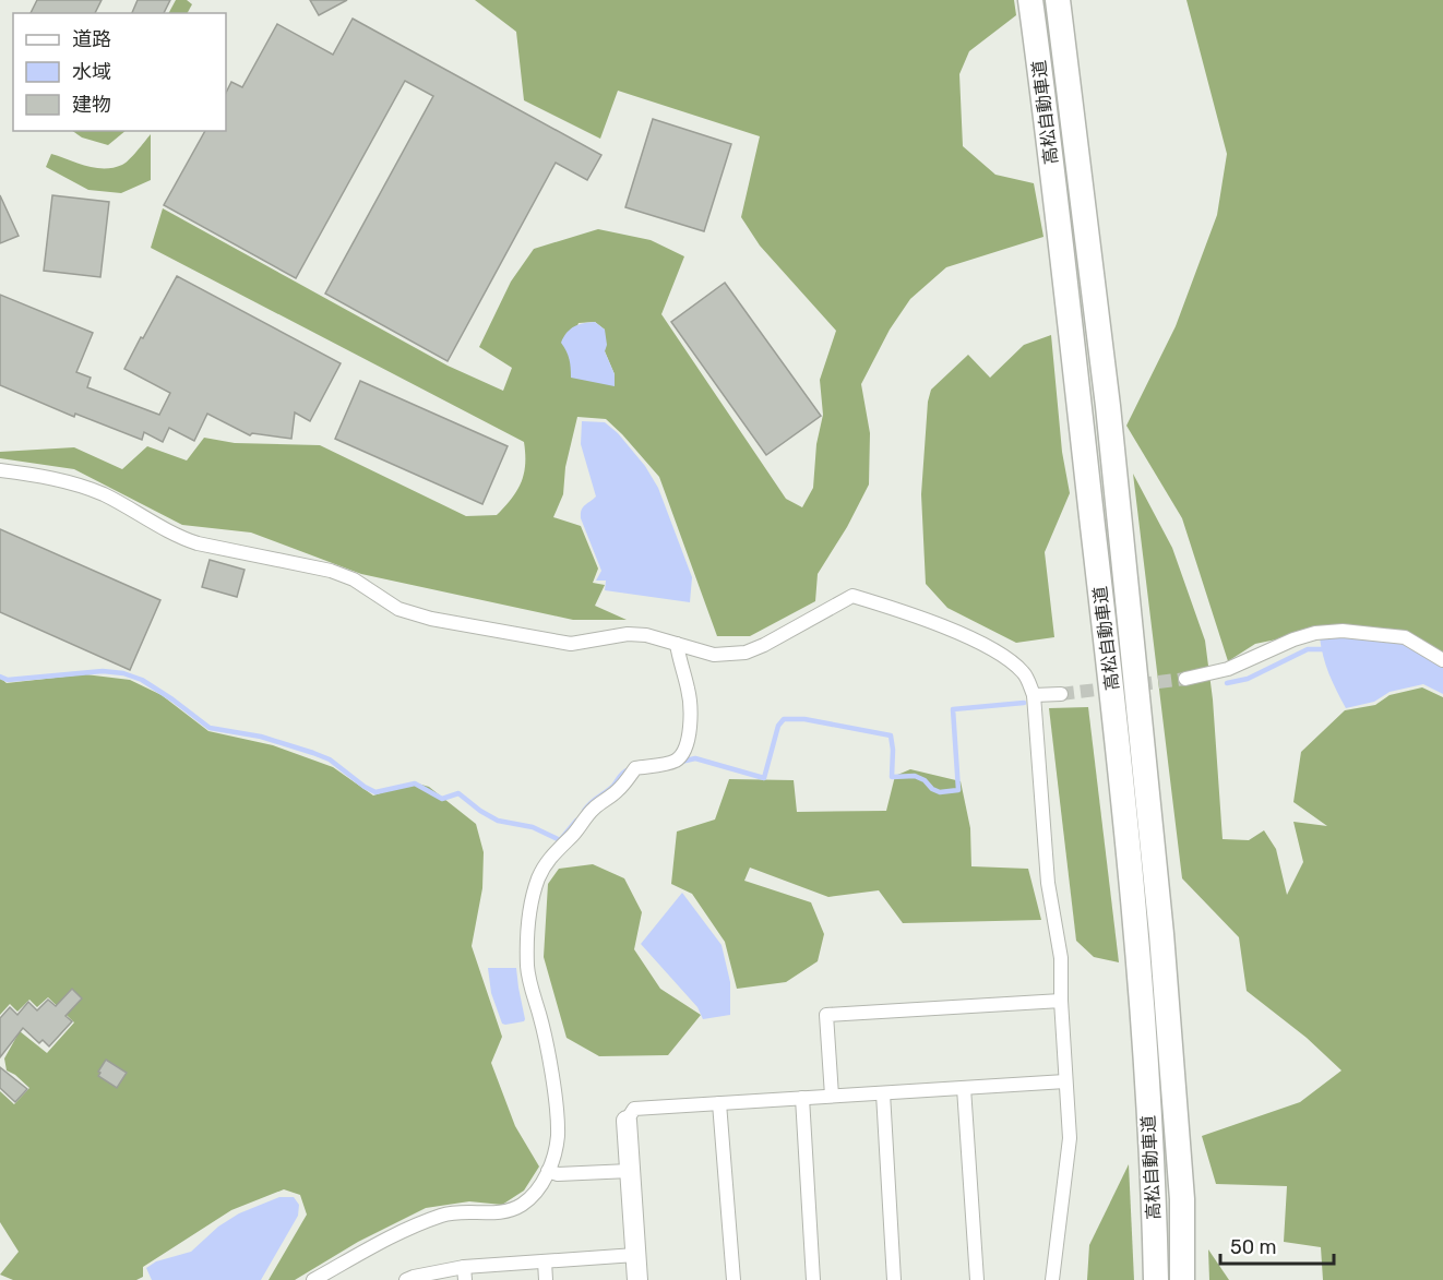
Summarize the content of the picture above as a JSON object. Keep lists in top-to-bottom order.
{
  "streets": {
    "highway": ["高松自動車道"]
  },
  "legend": ["道路", "水域", "建物"],
  "scale_bar": "50 m"
}
